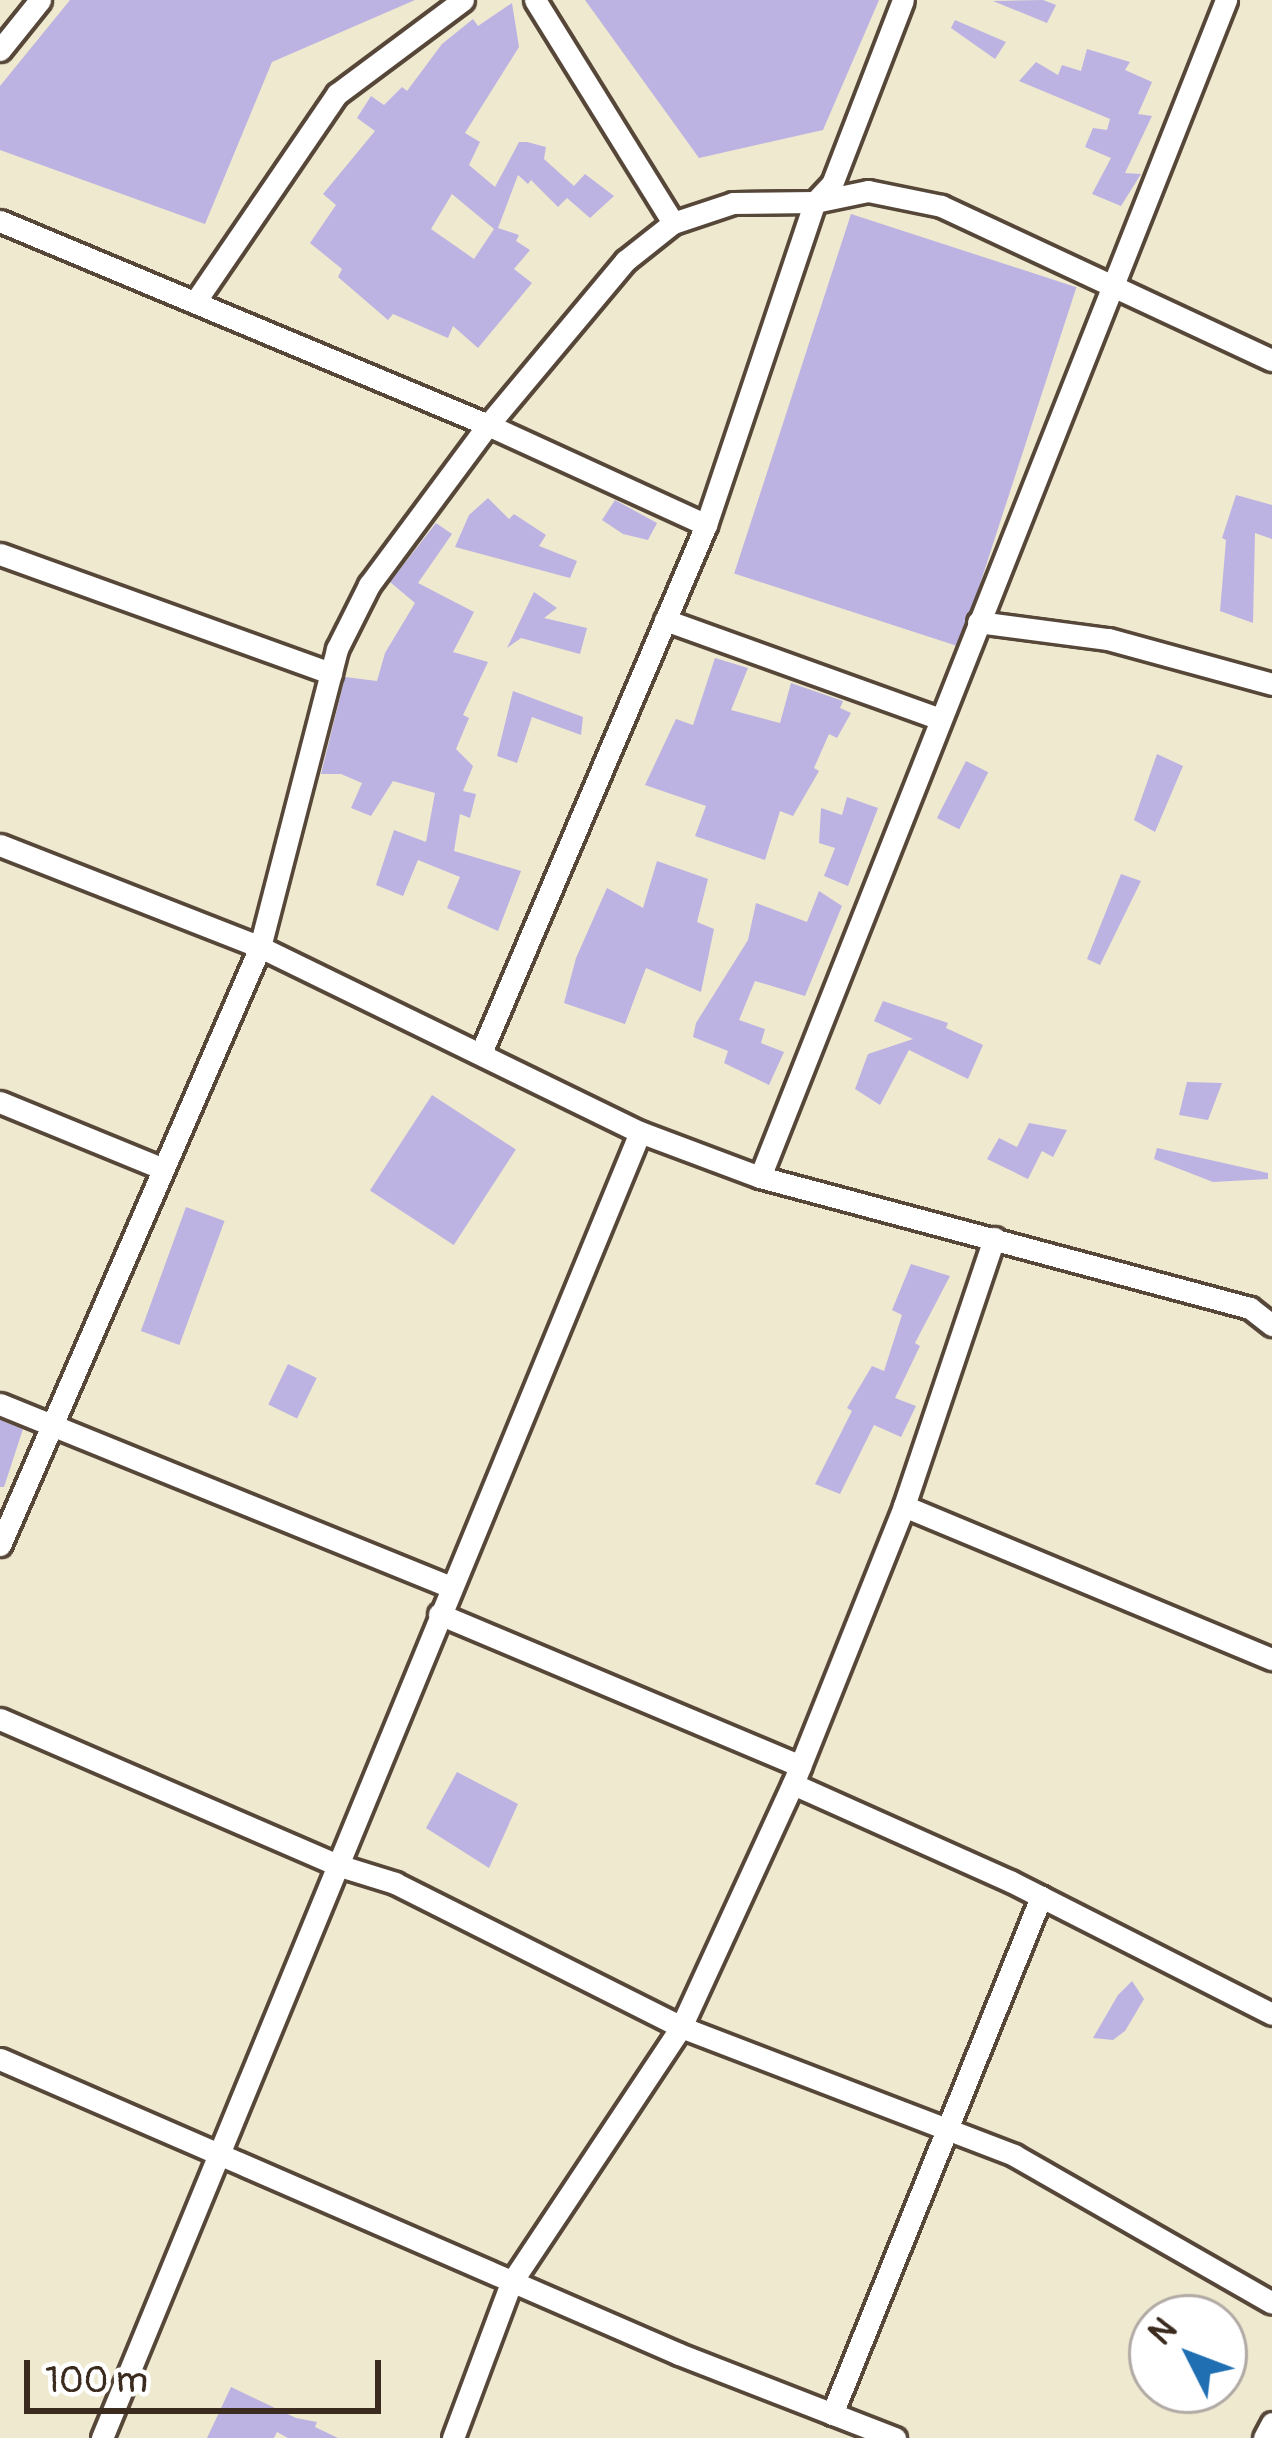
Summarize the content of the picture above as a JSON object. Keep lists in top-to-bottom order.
{
  "scale_bar": "100 m",
  "north": "top left"
}
